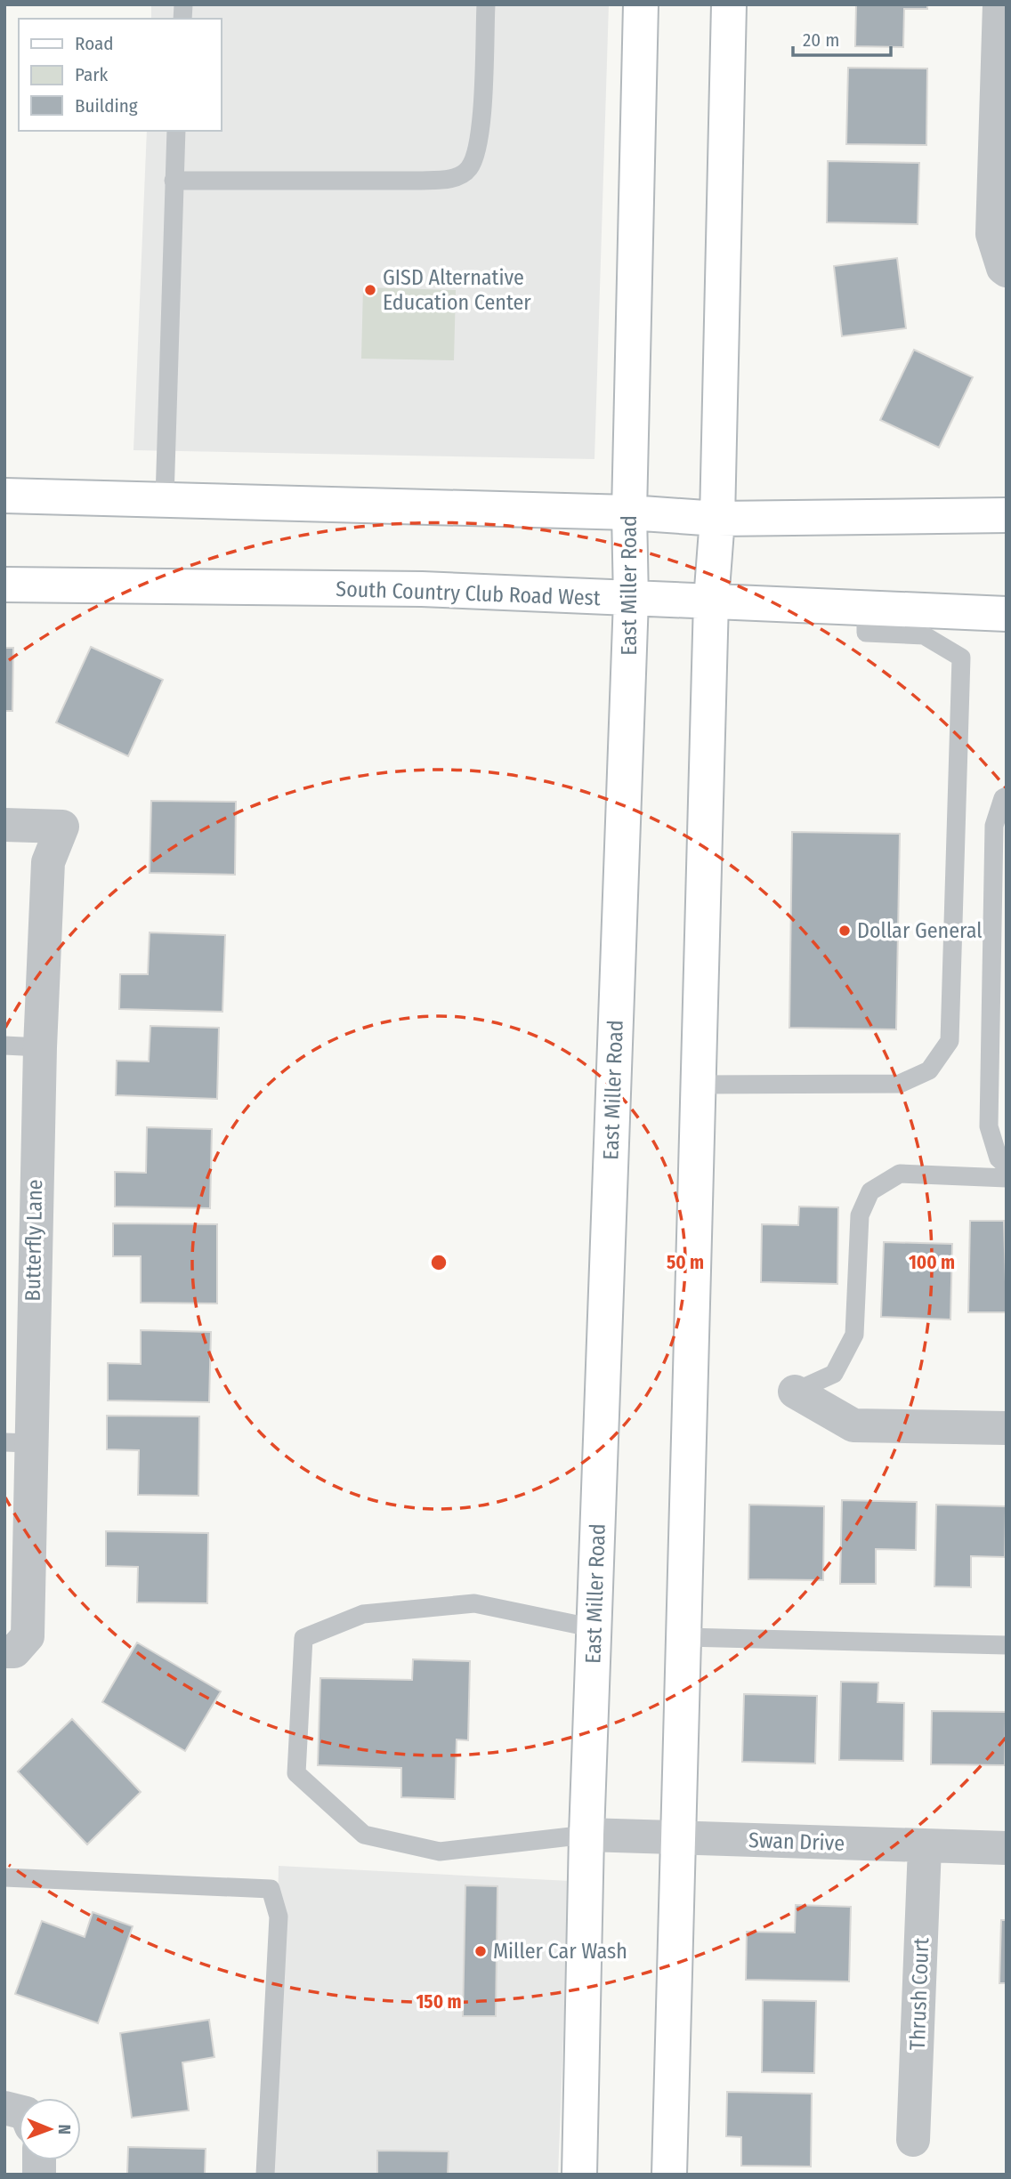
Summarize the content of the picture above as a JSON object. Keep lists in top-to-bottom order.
{
  "streets": {
    "main road": ["East Miller Road", "South Country Club Road West"],
    "street": ["Butterfly Lane", "Swan Drive", "Thrush Court"]
  },
  "crossings": [
    ["East Miller Road", "South Country Club Road West"],
    ["East Miller Road", "Swan Drive"],
    ["Swan Drive", "Thrush Court"]
  ],
  "places": ["GISD Alternative Education Center", "Dollar General", "Miller Car Wash"],
  "legend": ["Road", "Park", "Building"],
  "scale_bar": "20 m",
  "north": "right",
  "rings": ["50 m", "100 m", "150 m"]
}
